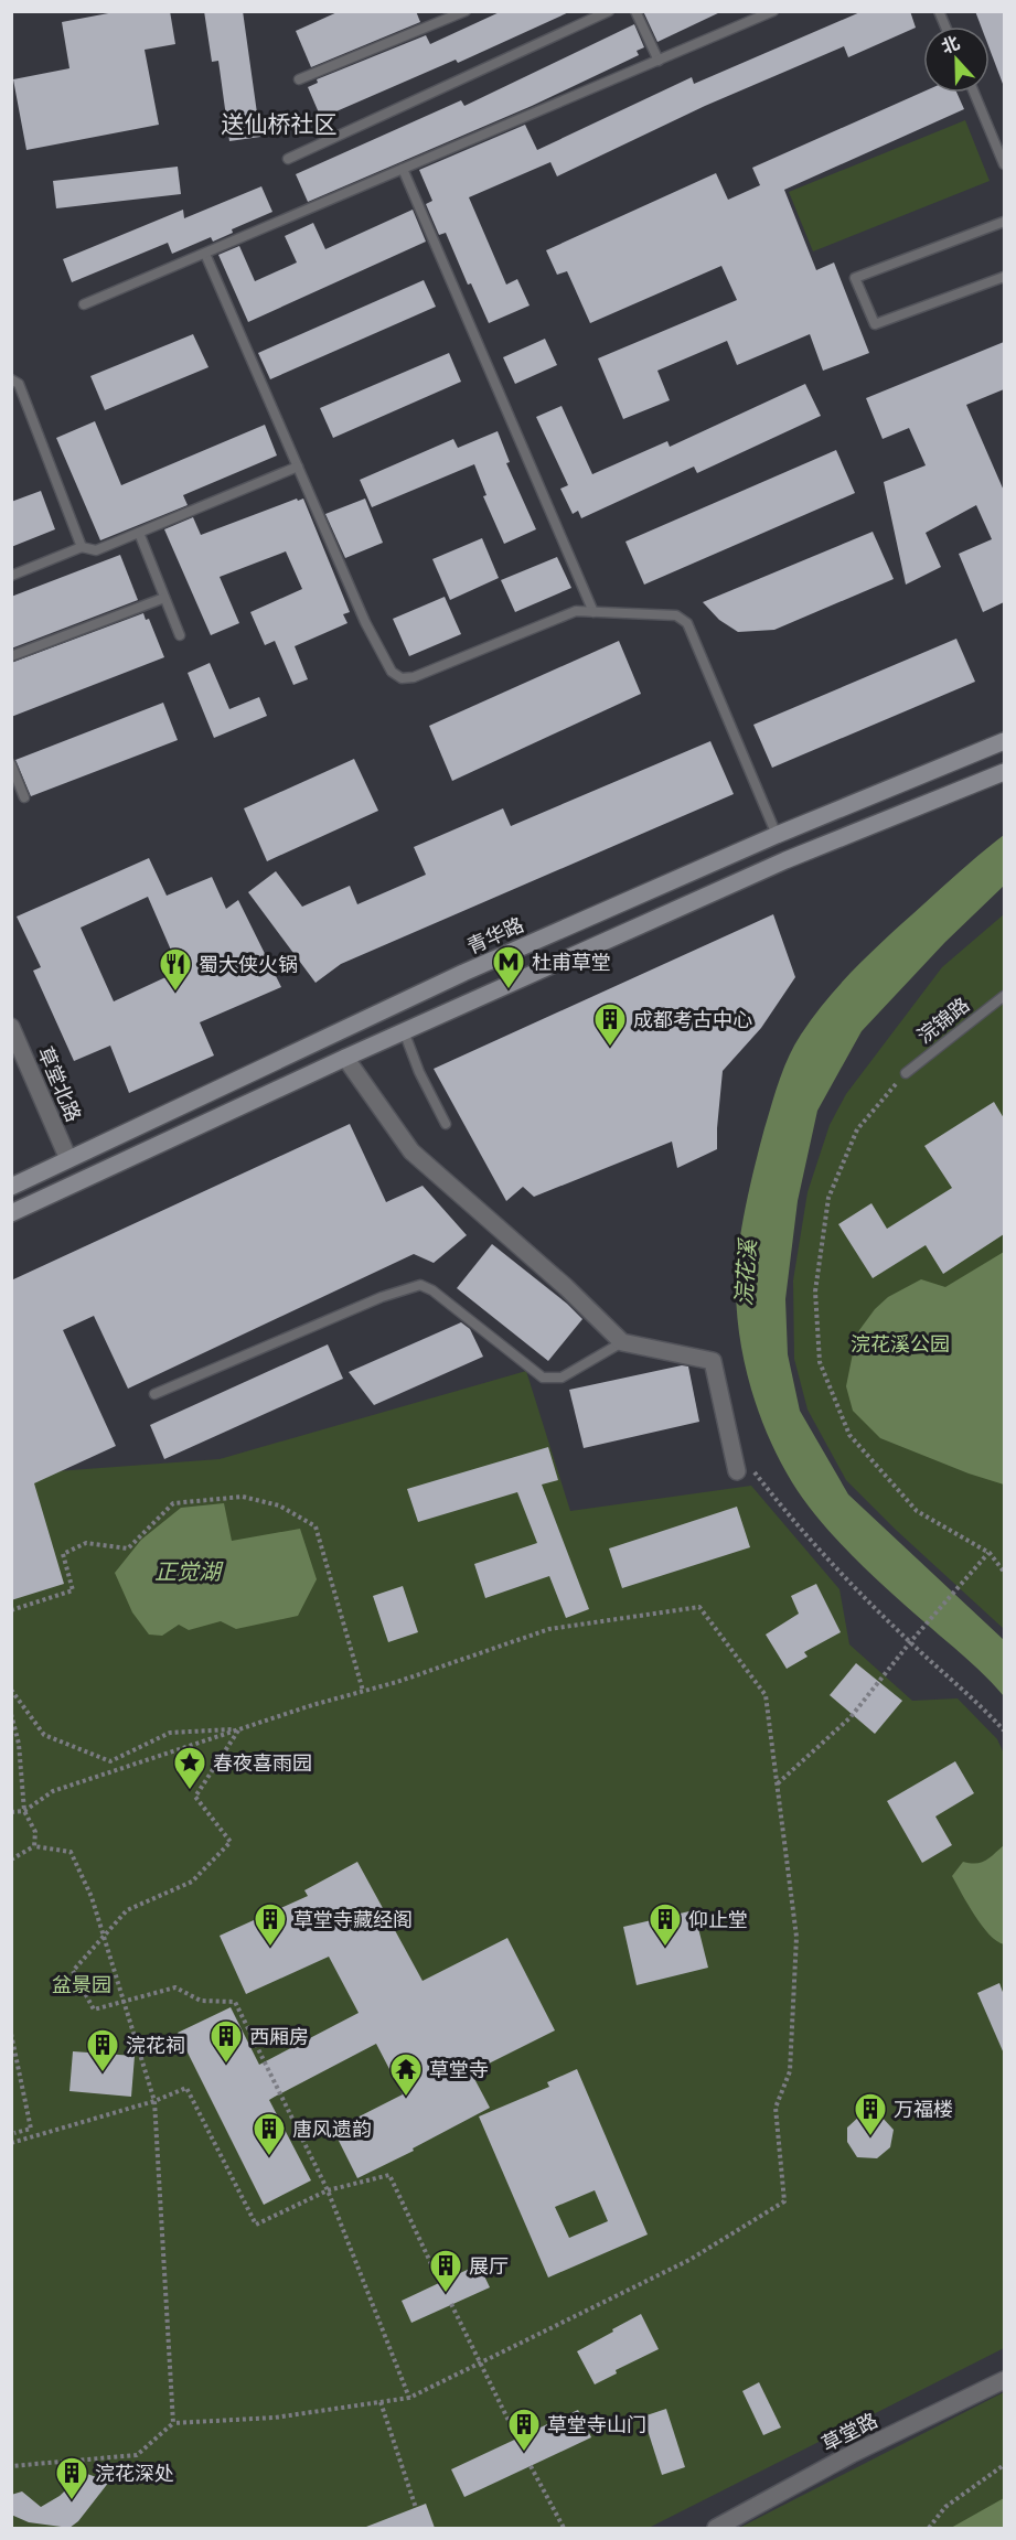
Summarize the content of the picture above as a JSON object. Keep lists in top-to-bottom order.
{
  "streets": {
    "main road": ["青华路"],
    "street": ["草堂北路", "草堂路"],
    "lane": ["浣锦路"]
  },
  "crossings": [
    ["青华路", "草堂北路"]
  ],
  "districts": ["送仙桥社区"],
  "water": ["浣花溪", "正觉湖"],
  "parks": ["浣花溪公园", "盆景园"],
  "places": {
    "metro station": ["杜甫草堂"],
    "restaurant": ["蜀大侠火锅"],
    "building": [
      "成都考古中心",
      "草堂寺藏经阁",
      "仰止堂",
      "西厢房",
      "浣花祠",
      "万福楼",
      "唐风遗韵",
      "展厅",
      "草堂寺山门",
      "浣花深处"
    ],
    "place": ["春夜喜雨园"],
    "temple": ["草堂寺"]
  },
  "north": "top"
}
